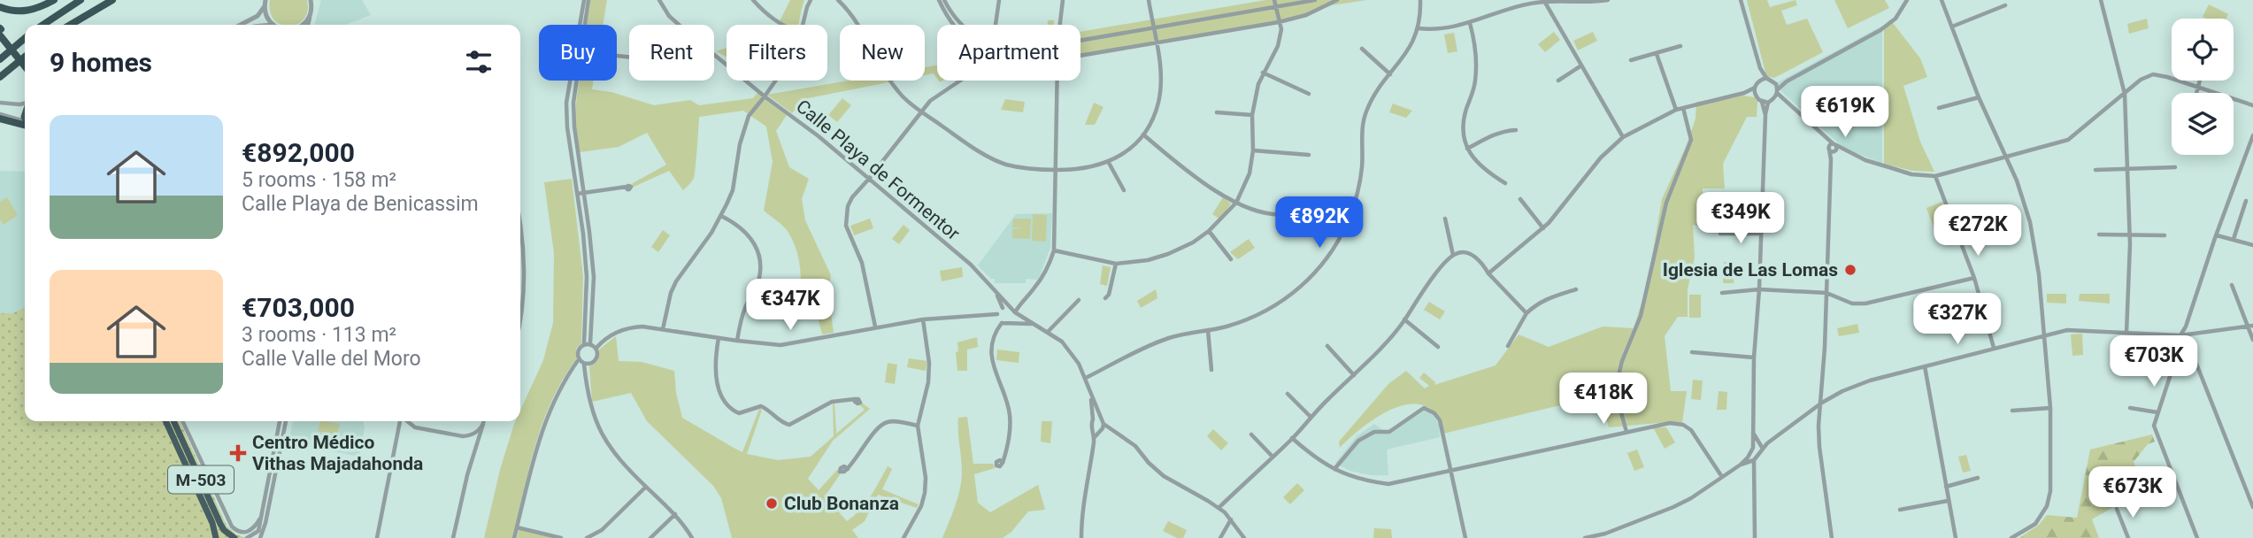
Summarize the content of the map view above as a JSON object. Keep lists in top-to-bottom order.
{
  "streets": {
    "highway": ["M-503"],
    "street": ["Calle Playa de Formentor"]
  },
  "places": {
    "other": ["Iglesia de Las Lomas", "Club Bonanza"],
    "health": ["Centro Médico Vithas Majadahonda"]
  },
  "page": {
    "chip": [
      "Buy",
      "Rent",
      "Filters",
      "New",
      "Apartment"
    ],
    "heading": "9 homes",
    "price": [
      "€619K",
      "€349K",
      "€892K",
      "€272K",
      "€347K",
      "€327K",
      "€703K",
      "€418K",
      "€673K"
    ],
    "list": [
      {
        "name": "€892,000",
        "note": "5 rooms · 158 m² · Calle Playa de Benicassim"
      },
      {
        "name": "€703,000",
        "note": "3 rooms · 113 m² · Calle Valle del Moro"
      }
    ]
  }
}
